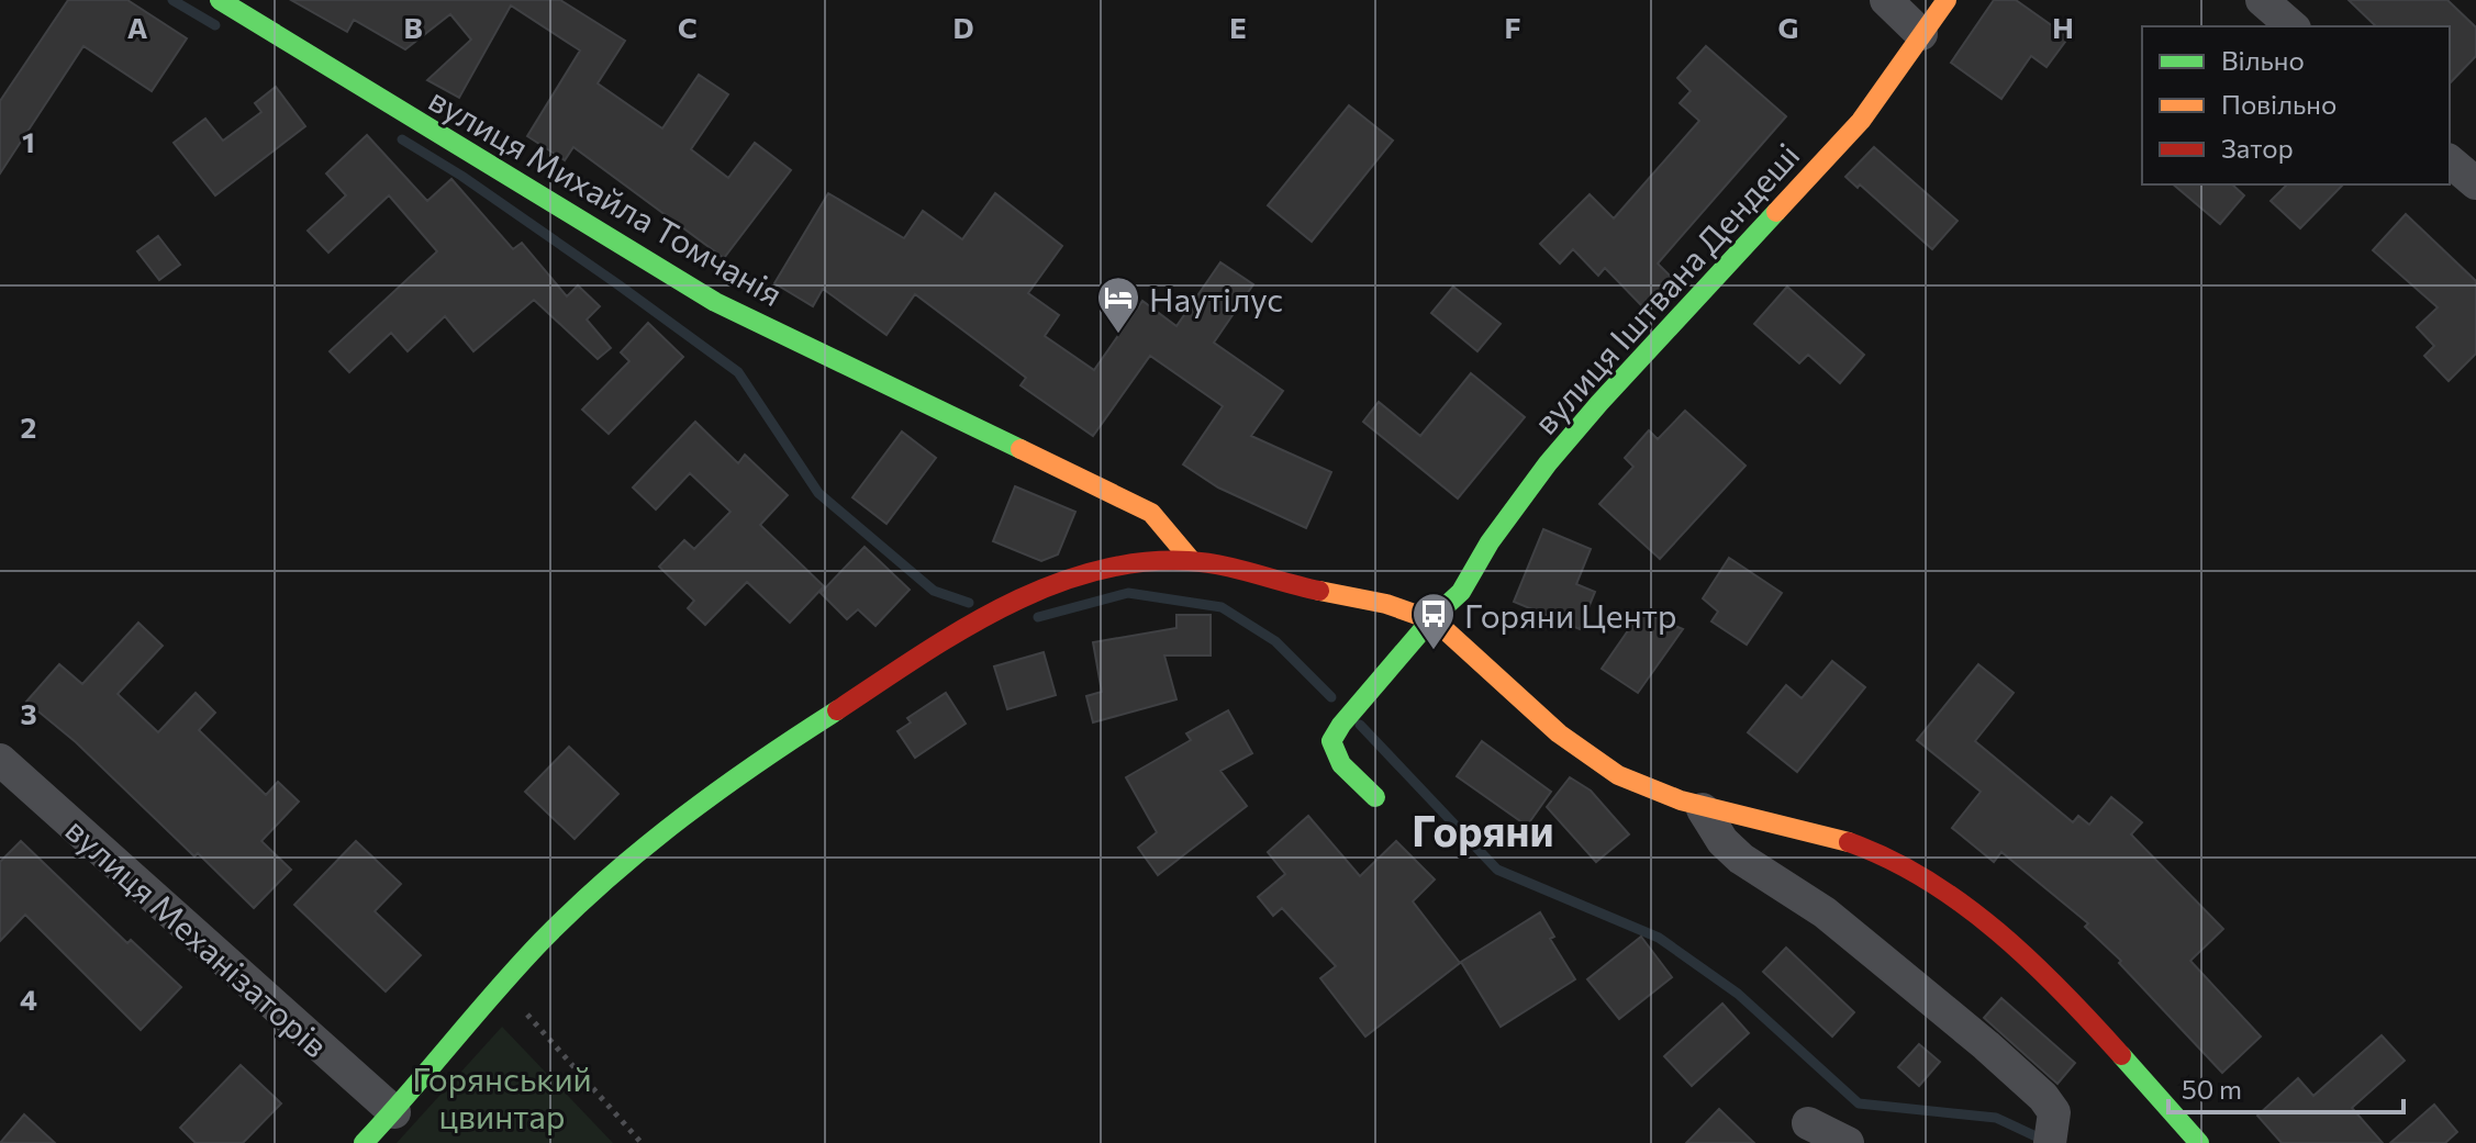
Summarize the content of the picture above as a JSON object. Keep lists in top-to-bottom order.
{
  "streets": {
    "street": ["вулиця Михайла Томчанія", "вулиця Іштвана Дендеші", "вулиця Механізаторів"]
  },
  "districts": ["Горяни"],
  "parks": ["Горянський цвинтар"],
  "places": {
    "hotel": ["Наутілус"],
    "bus stop": ["Горяни Центр"]
  },
  "legend": ["Вільно", "Повільно", "Затор"],
  "scale_bar": "50 m",
  "grid": {
    "columns": [
      "A",
      "B",
      "C",
      "D",
      "E",
      "F",
      "G",
      "H"
    ],
    "rows": [
      "1",
      "2",
      "3",
      "4"
    ]
  }
}
